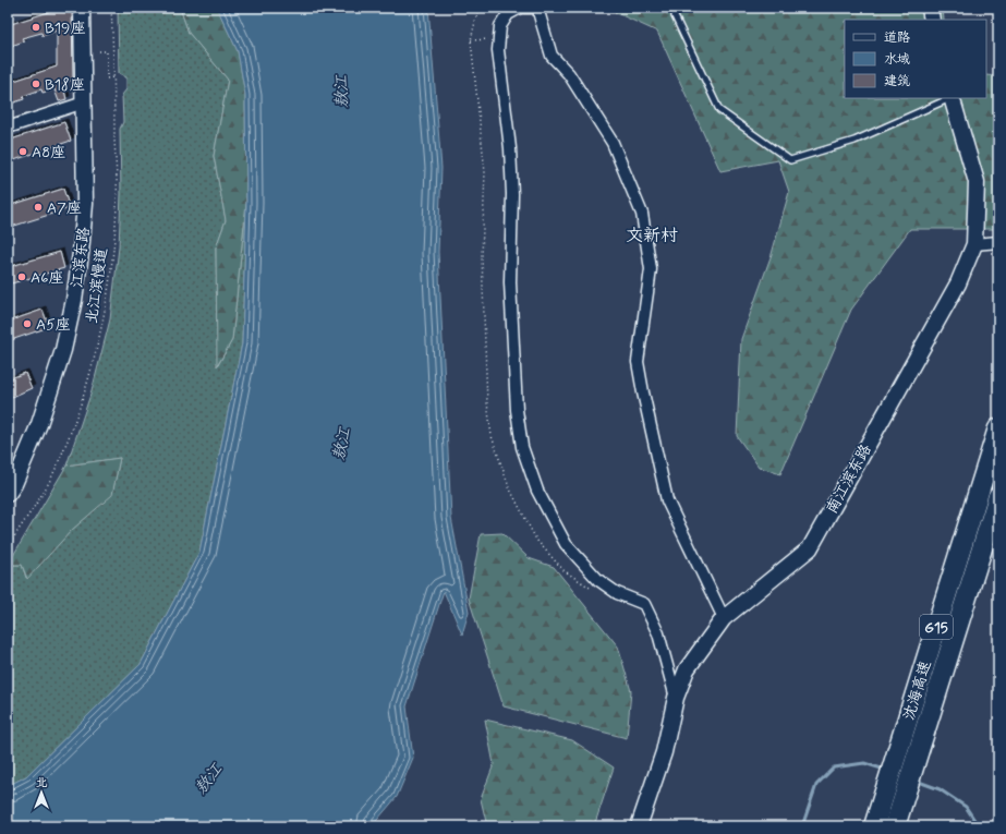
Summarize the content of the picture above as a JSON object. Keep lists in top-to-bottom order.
{
  "streets": {
    "highway": ["G15", "沈海高速"],
    "main road": ["江滨东路", "南江滨东路"],
    "path": ["北江滨慢道"]
  },
  "districts": ["文新村"],
  "water": ["敖江"],
  "places": [
    "B19座",
    "B18座",
    "A8座",
    "A7座",
    "A6座",
    "A5座"
  ],
  "legend": ["道路", "水域", "建筑"],
  "north": "top"
}
